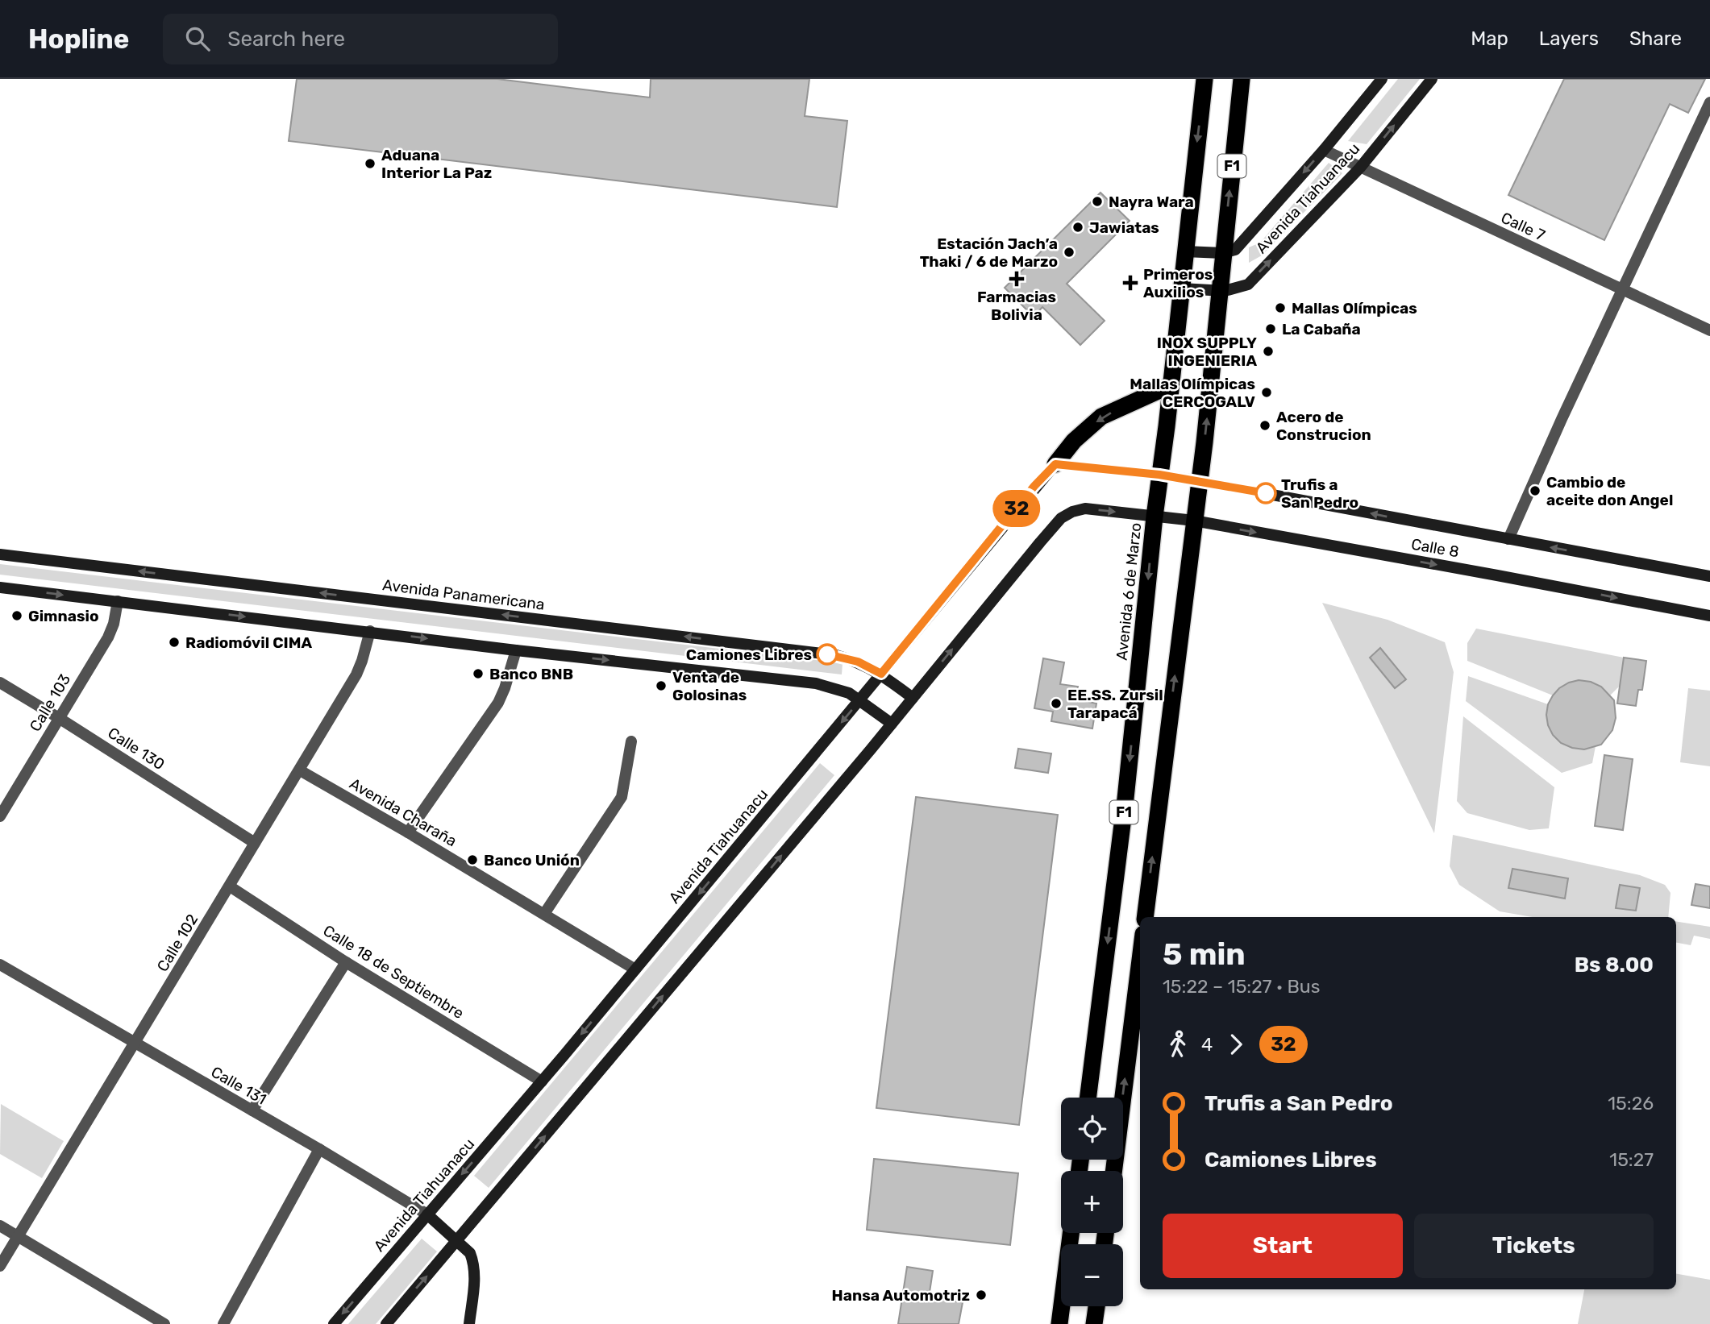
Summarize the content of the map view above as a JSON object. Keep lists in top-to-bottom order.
{
  "streets": {
    "highway": ["F1", "Avenida 6 de Marzo"],
    "main road": [
      "Avenida Tiahuanacu",
      "Calle 8",
      "Avenida Panamericana",
      "Calle 131"
    ],
    "street": [
      "Calle 7",
      "Calle 103",
      "Calle 130",
      "Avenida Charaña",
      "Calle 102",
      "Calle 18 de Septiembre"
    ]
  },
  "crossings": [
    ["F1", "Avenida Tiahuanacu"],
    ["F1", "Calle 8"],
    ["Avenida Tiahuanacu", "Calle 7"],
    ["Avenida Tiahuanacu", "Avenida 6 de Marzo"],
    ["Avenida Tiahuanacu", "Avenida Panamericana"],
    ["Avenida Tiahuanacu", "Avenida Charaña"],
    ["Avenida Tiahuanacu", "Calle 18 de Septiembre"],
    ["Avenida Tiahuanacu", "Calle 131"],
    ["Calle 8", "Avenida 6 de Marzo"],
    ["Calle 103", "Calle 130"],
    ["Calle 130", "Calle 102"],
    ["Avenida Charaña", "Calle 102"],
    ["Calle 102", "Calle 18 de Septiembre"],
    ["Calle 102", "Calle 131"]
  ],
  "places": {
    "other": [
      "Aduana Interior La Paz",
      "Nayra Wara",
      "Jawiatas",
      "Estación Jach’a Thaki / 6 de Marzo",
      "Mallas Olímpicas",
      "La Cabaña",
      "INOX SUPPLY INGENIERIA",
      "Mallas Olímpicas CERCOGALV",
      "Acero de Construcion",
      "Cambio de aceite don Angel",
      "Trufis a San Pedro",
      "Gimnasio",
      "Radiomóvil CIMA",
      "Camiones Libres",
      "Banco BNB",
      "Venta de Golosinas",
      "EE.SS. Zursil Tarapacá",
      "Banco Unión",
      "Hansa Automotriz"
    ],
    "health": ["Farmacias Bolivia", "Primeros Auxilios"]
  },
  "lines": ["bus line 32"],
  "page": {
    "header": "Hopline",
    "search": "Search here",
    "nav": ["Map", "Layers", "Share"],
    "on_map": "32",
    "heading": ["5 min", "15:22 – 15:27 · Bus", "Bs 8.00"],
    "legs": ["4", "32"],
    "list": [
      {
        "name": "Trufis a San Pedro",
        "value": "15:26"
      },
      {
        "name": "Camiones Libres",
        "value": "15:27"
      }
    ],
    "map_buttons": ["+", "−"],
    "buttons": ["Start", "Tickets"]
  }
}
